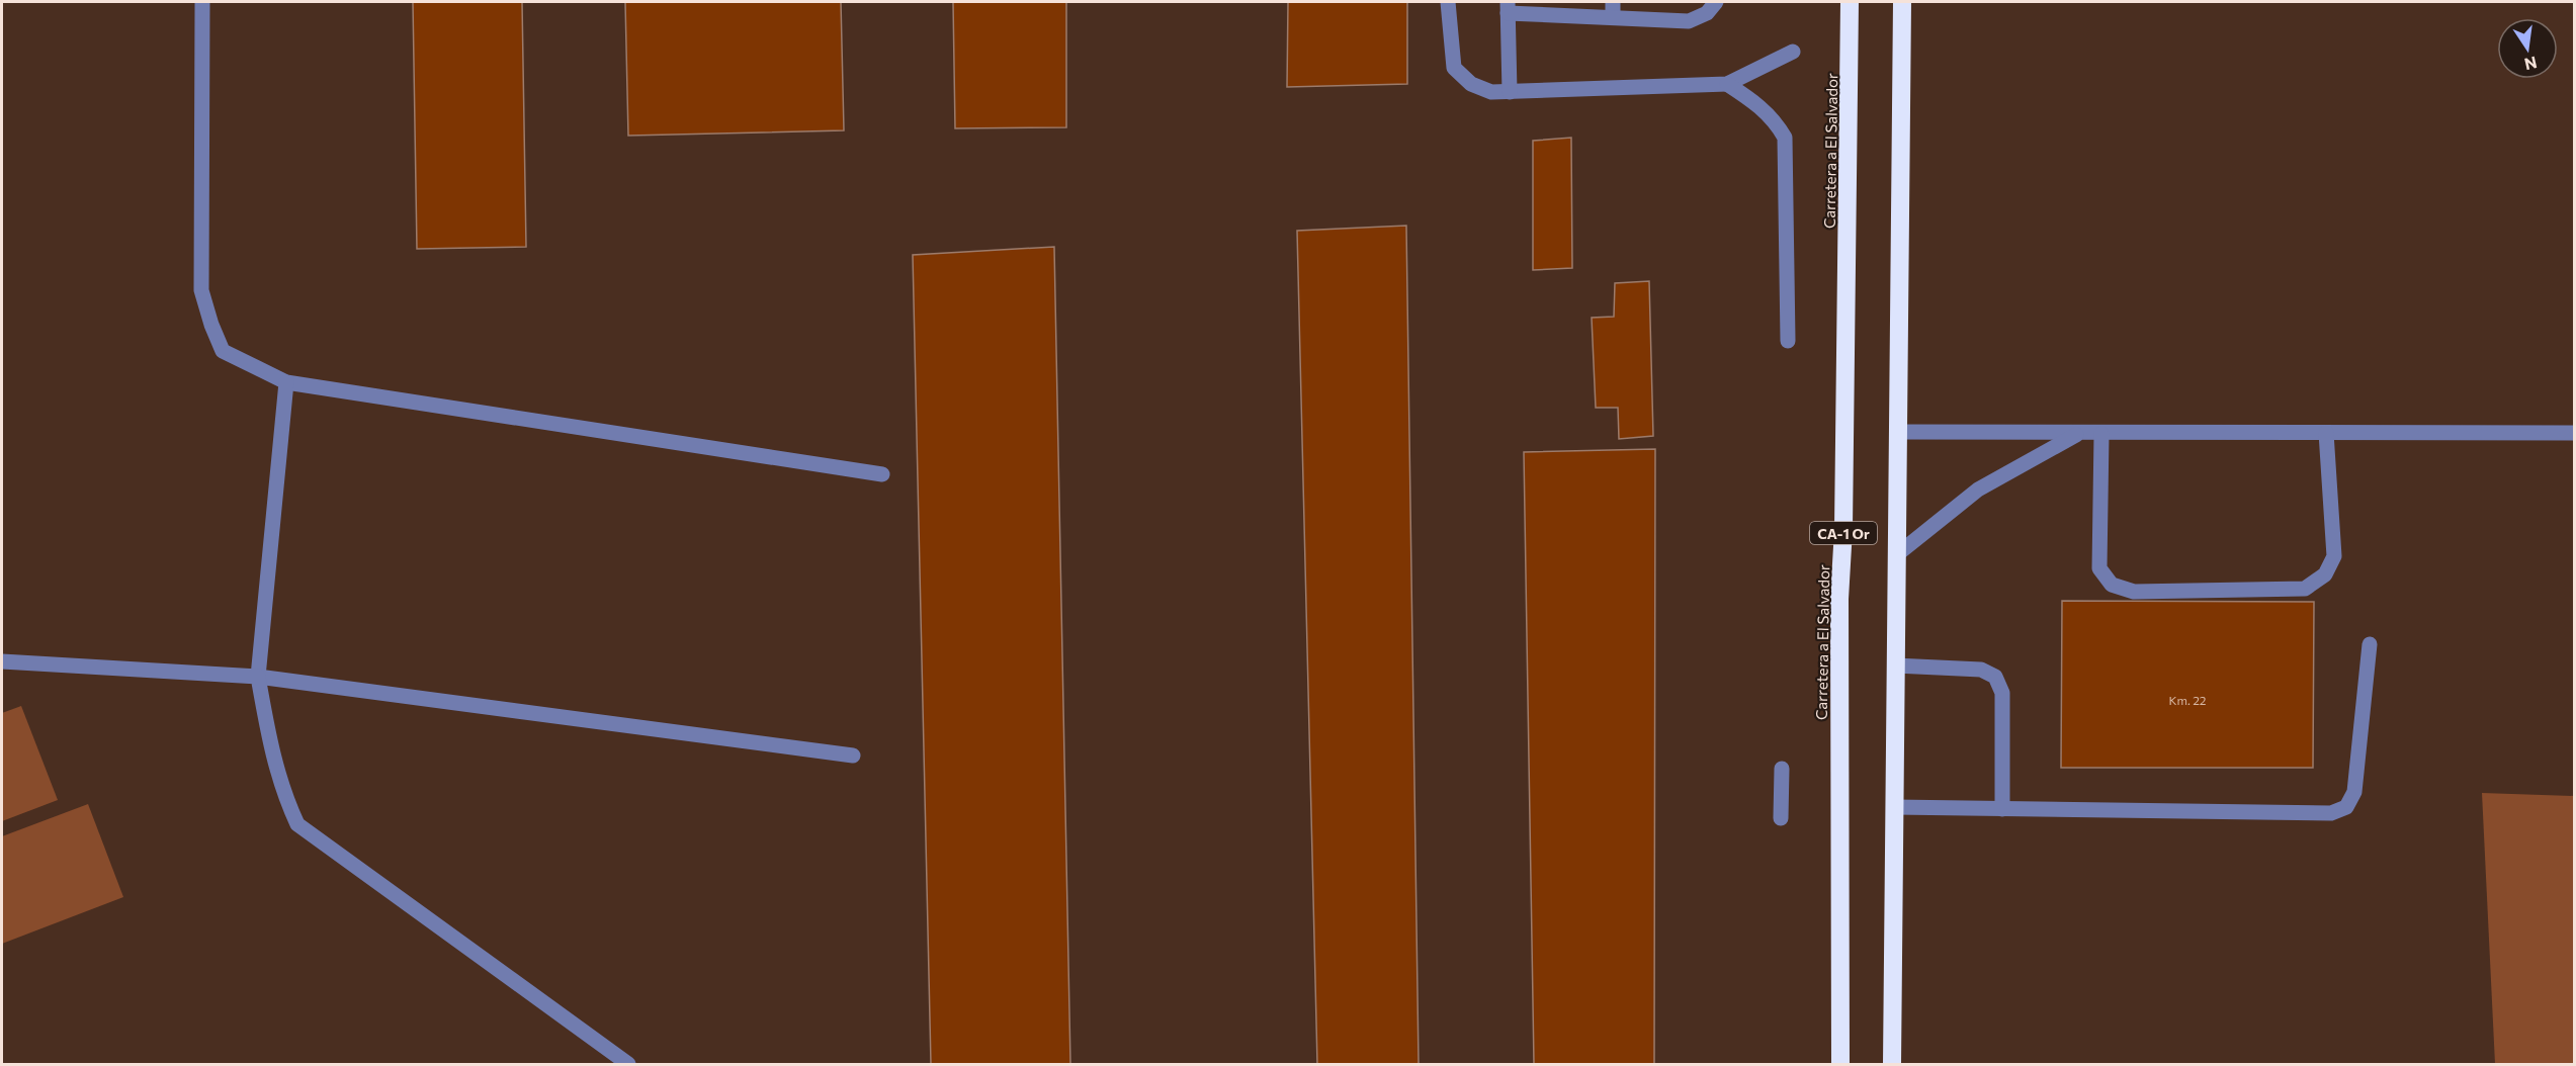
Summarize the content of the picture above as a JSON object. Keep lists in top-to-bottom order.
{
  "streets": {
    "highway": ["Carretera a El Salvador", "CA-1 Or"]
  },
  "house_numbers": ["Km. 22"],
  "north": "bottom"
}
